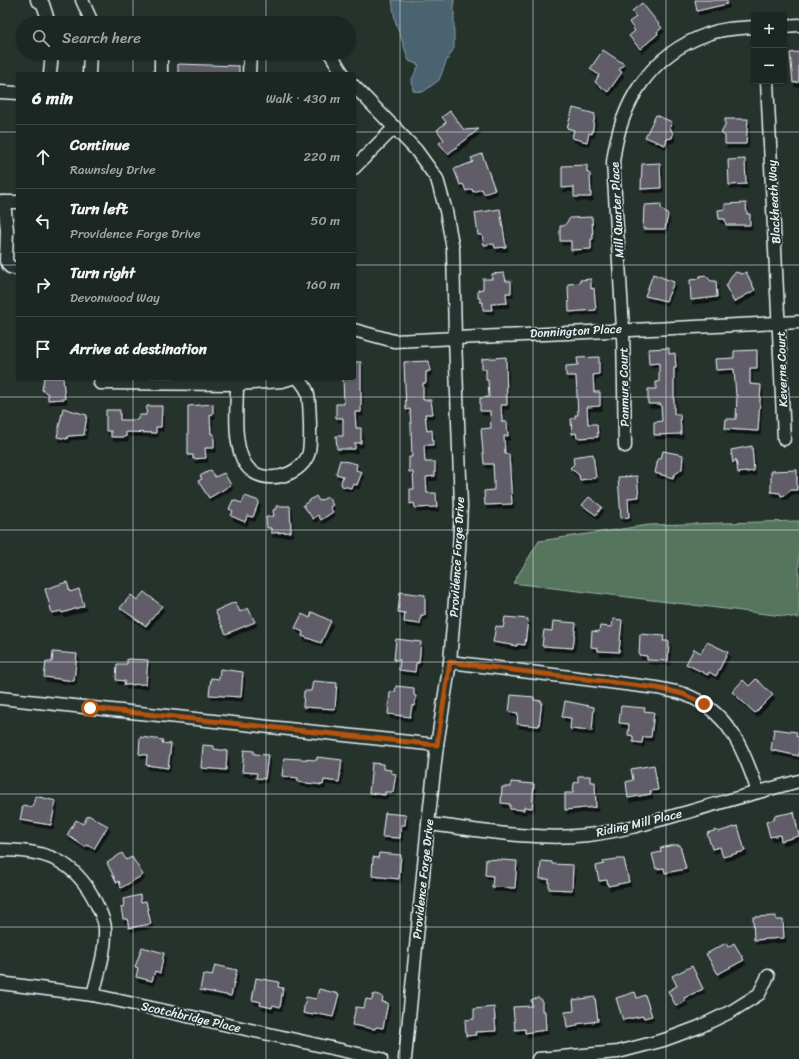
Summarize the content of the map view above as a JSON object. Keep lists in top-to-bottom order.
{
  "streets": {
    "street": [
      "Blackheath Way",
      "Mill Quarter Place",
      "Donnington Place",
      "Keverne Court",
      "Panmure Court",
      "Providence Forge Drive",
      "Riding Mill Place",
      "Scotchbridge Place"
    ]
  },
  "crossings": [
    ["Blackheath Way", "Donnington Place"],
    ["Blackheath Way", "Keverne Court"],
    ["Mill Quarter Place", "Donnington Place"],
    ["Mill Quarter Place", "Panmure Court"],
    ["Donnington Place", "Keverne Court"],
    ["Donnington Place", "Panmure Court"],
    ["Donnington Place", "Providence Forge Drive"],
    ["Providence Forge Drive", "Riding Mill Place"]
  ],
  "page": {
    "map_buttons": ["+", "−"],
    "search": "Search here",
    "heading": ["6 min", "Walk · 430 m"],
    "list": [
      ["Continue", "Rawnsley Drive", "220 m"],
      ["Turn left", "Providence Forge Drive", "50 m"],
      ["Turn right", "Devonwood Way", "160 m"],
      "Arrive at destination"
    ]
  }
}
